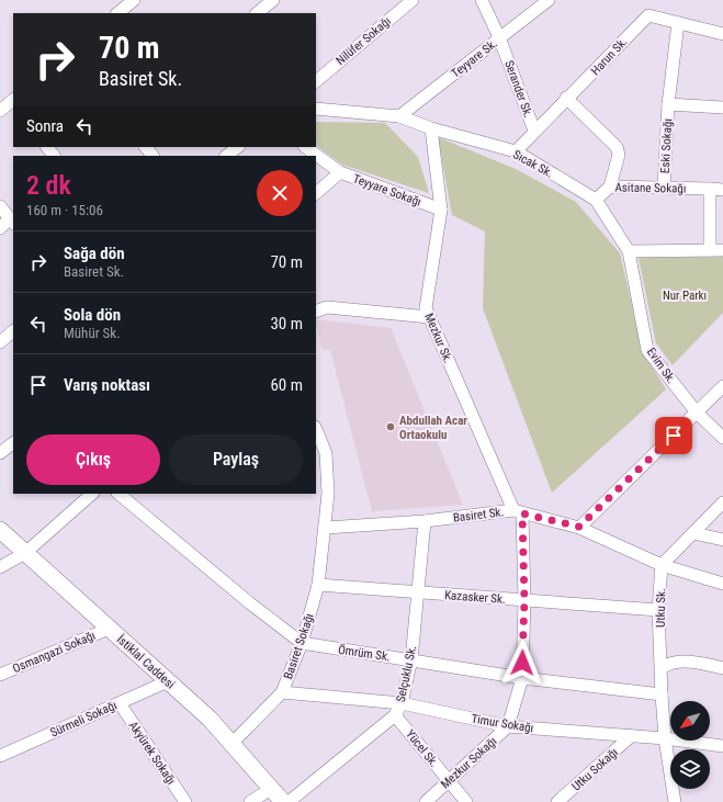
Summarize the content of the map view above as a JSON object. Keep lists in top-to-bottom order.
{
  "streets": {
    "street": [
      "Nilüfer Sokağı",
      "Harun Sk.",
      "Teyyare Sk.",
      "Serander Sk.",
      "Eski Sokağı",
      "Sıcak Sk.",
      "Asitane Sokağı",
      "Teyyare Sokağı",
      "Mezkur Sk.",
      "Evim Sk.",
      "Basiret Sk.",
      "Kazasker Sk.",
      "Utku Sk.",
      "Basiret Sokağı",
      "Osmangazi Sokağı",
      "Ömrüm Sk.",
      "İstiklal Caddesi",
      "Selçuklu Sk.",
      "Sürmeli Sokağı",
      "Timur Sokağı",
      "Yücel Sk.",
      "Akyürek Sokağı",
      "Mezkur Sokağı",
      "Utku Sokağı"
    ]
  },
  "crossings": [
    ["Harun Sk.", "Serander Sk."],
    ["Harun Sk.", "Eski Sokağı"],
    ["Harun Sk.", "Sıcak Sk."],
    ["Teyyare Sk.", "Serander Sk."],
    ["Teyyare Sk.", "Sıcak Sk."],
    ["Eski Sokağı", "Asitane Sokağı"],
    ["Sıcak Sk.", "Asitane Sokağı"],
    ["Sıcak Sk.", "Mezkur Sk."],
    ["Sıcak Sk.", "Evim Sk."],
    ["Teyyare Sokağı", "Mezkur Sk."],
    ["Mezkur Sk.", "Basiret Sk."],
    ["Basiret Sk.", "Utku Sk."],
    ["Basiret Sk.", "Basiret Sokağı"],
    ["Basiret Sk.", "Selçuklu Sk."],
    ["Kazasker Sk.", "Utku Sk."],
    ["Kazasker Sk.", "Basiret Sokağı"],
    ["Kazasker Sk.", "Selçuklu Sk."],
    ["Utku Sk.", "Ömrüm Sk."],
    ["Utku Sk.", "Timur Sokağı"],
    ["Basiret Sokağı", "Ömrüm Sk."],
    ["Basiret Sokağı", "İstiklal Caddesi"],
    ["Basiret Sokağı", "Timur Sokağı"],
    ["Osmangazi Sokağı", "İstiklal Caddesi"],
    ["Ömrüm Sk.", "Selçuklu Sk."],
    ["İstiklal Caddesi", "Sürmeli Sokağı"],
    ["Selçuklu Sk.", "Timur Sokağı"],
    ["Selçuklu Sk.", "Yücel Sk."],
    ["Sürmeli Sokağı", "Akyürek Sokağı"],
    ["Timur Sokağı", "Mezkur Sokağı"],
    ["Timur Sokağı", "Utku Sokağı"],
    ["Yücel Sk.", "Mezkur Sokağı"]
  ],
  "parks": ["Nur Parkı"],
  "places": ["Abdullah Acar Ortaokulu"],
  "north": "bottom left",
  "page": {
    "turn": ["70 m", "Basiret Sk."],
    "then": "Sonra",
    "heading": ["2 dk", "160 m · 15:06"],
    "list": [
      {
        "name": "Sağa dön",
        "note": "Basiret Sk.",
        "value": "70 m"
      },
      {
        "name": "Sola dön",
        "note": "Mühür Sk.",
        "value": "30 m"
      },
      {
        "name": "Varış noktası",
        "value": "60 m"
      }
    ],
    "buttons": ["Çıkış", "Paylaş"]
  }
}
